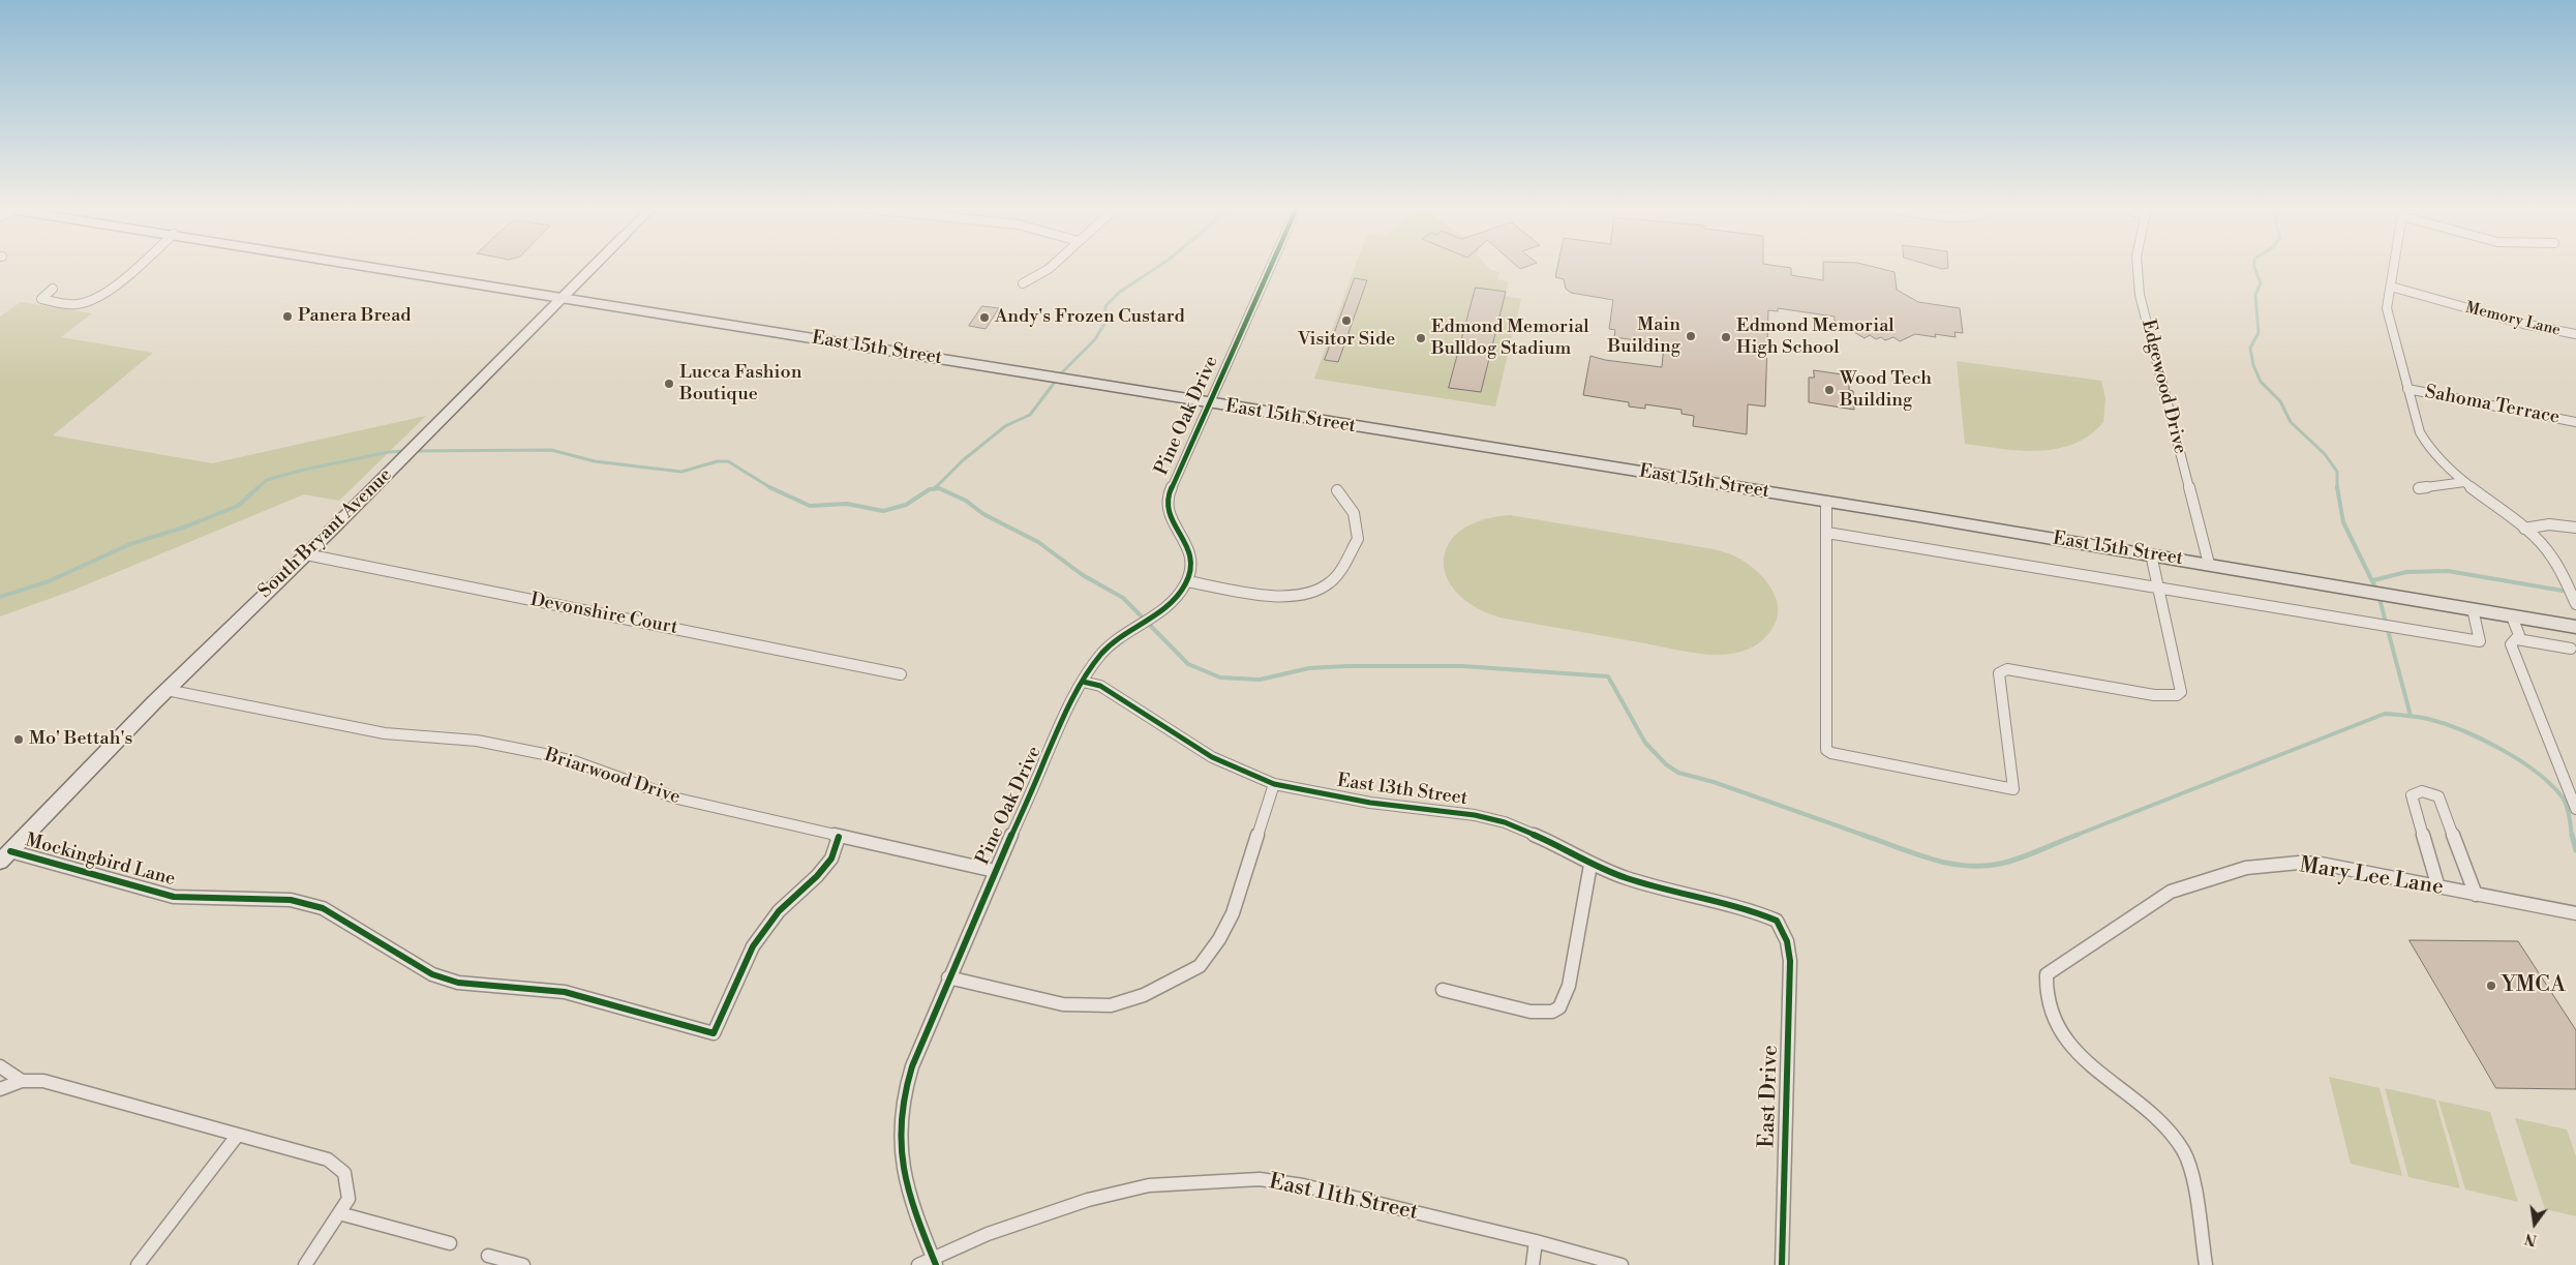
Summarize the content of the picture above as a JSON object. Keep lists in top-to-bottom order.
{
  "streets": {
    "main road": ["East 15th Street", "South Bryant Avenue"],
    "street": [
      "Memory Lane",
      "Edgewood Drive",
      "Sahoma Terrace",
      "Pine Oak Drive",
      "Devonshire Court",
      "Briarwood Drive",
      "East 13th Street",
      "Mockingbird Lane",
      "Mary Lee Lane",
      "East Drive",
      "East 11th Street"
    ]
  },
  "crossings": [
    ["East 15th Street", "Edgewood Drive"],
    ["East 15th Street", "Pine Oak Drive"],
    ["East 15th Street", "South Bryant Avenue"],
    ["Pine Oak Drive", "Briarwood Drive"],
    ["Pine Oak Drive", "East 13th Street"],
    ["Pine Oak Drive", "East 11th Street"],
    ["South Bryant Avenue", "Devonshire Court"],
    ["South Bryant Avenue", "Briarwood Drive"],
    ["South Bryant Avenue", "Mockingbird Lane"],
    ["Briarwood Drive", "Mockingbird Lane"],
    ["East 13th Street", "East Drive"]
  ],
  "places": [
    "Panera Bread",
    "Andy's Frozen Custard",
    "Visitor Side",
    "Main Building",
    "Edmond Memorial High School",
    "Edmond Memorial Bulldog Stadium",
    "Lucca Fashion Boutique",
    "Wood Tech Building",
    "Mo' Bettah's",
    "YMCA"
  ],
  "north": "bottom"
}
